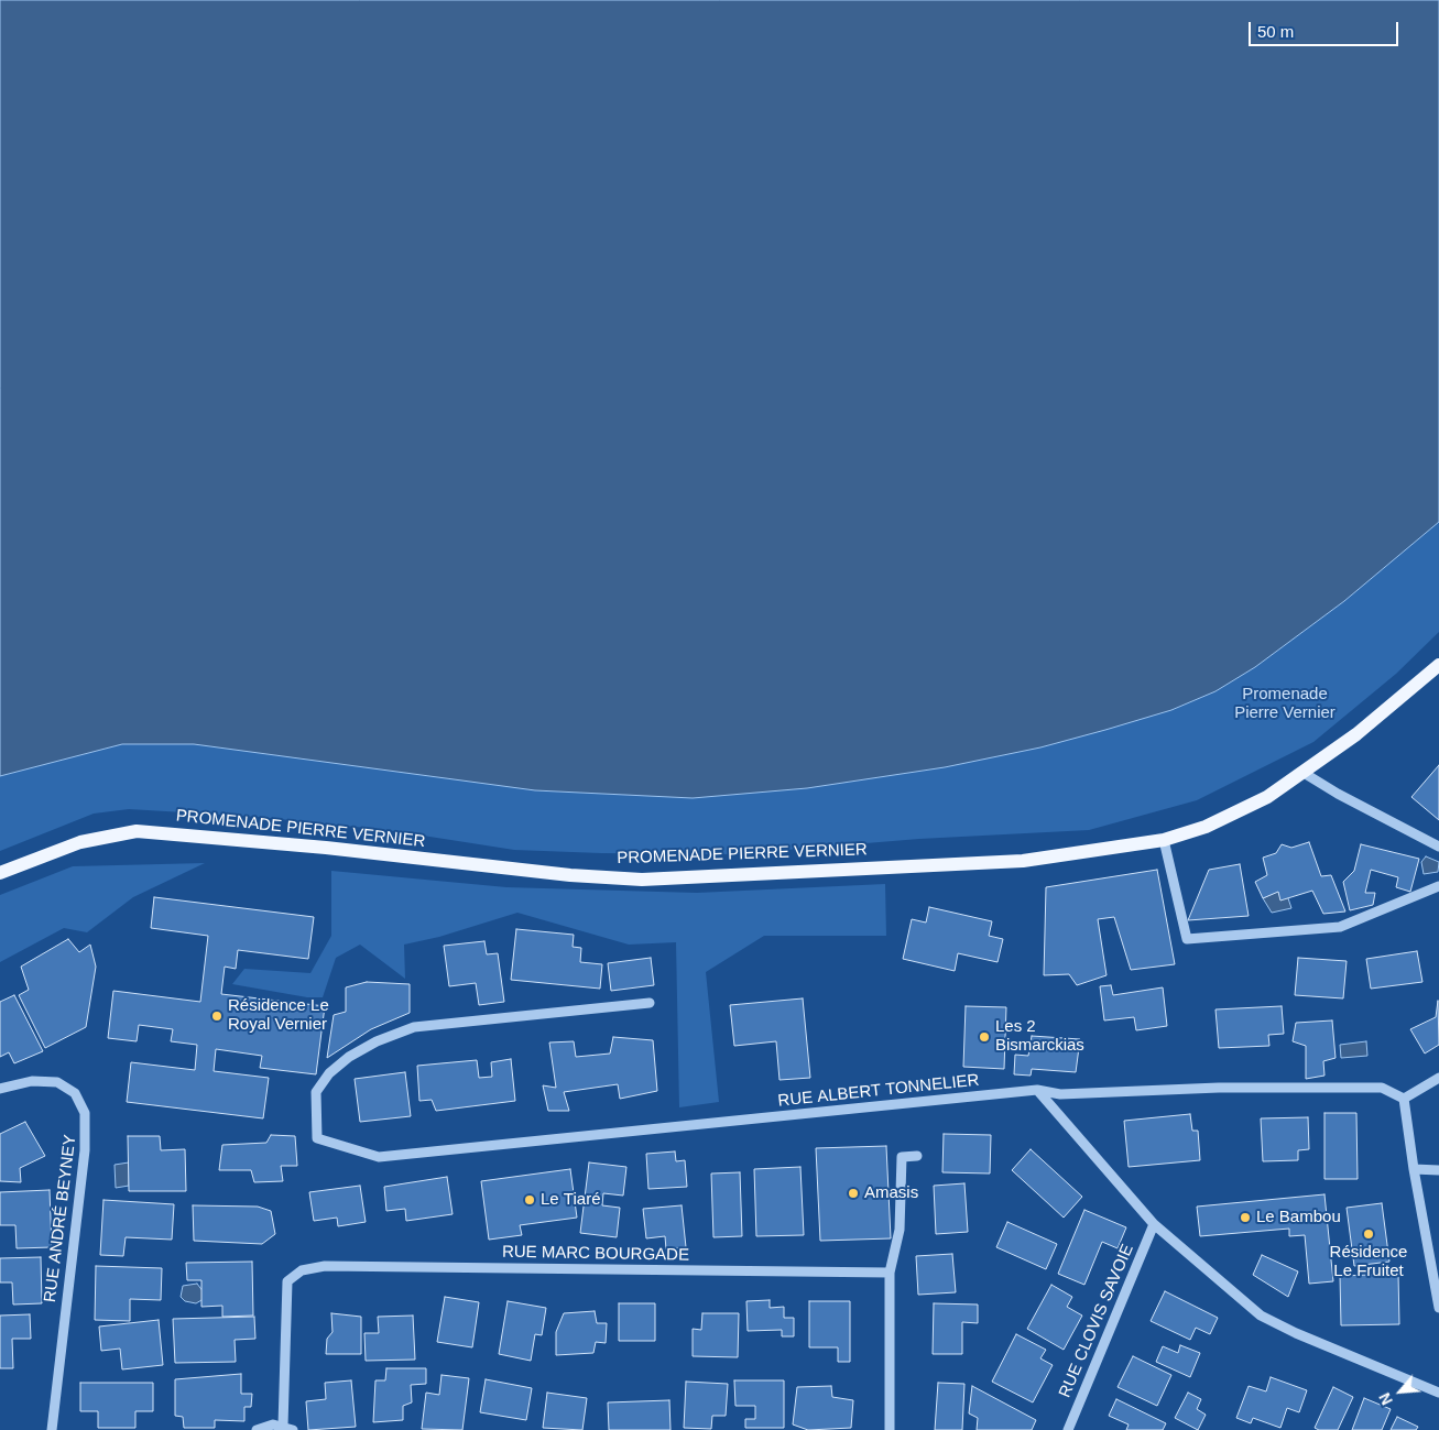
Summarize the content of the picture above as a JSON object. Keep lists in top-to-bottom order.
{
  "streets": {
    "main road": ["PROMENADE PIERRE VERNIER"],
    "street": [
      "RUE ALBERT TONNELIER",
      "RUE ANDRÉ BEYNEY",
      "RUE MARC BOURGADE",
      "RUE CLOVIS SAVOIE"
    ]
  },
  "parks": ["Promenade Pierre Vernier"],
  "places": [
    "Résidence Le Royal Vernier",
    "Les 2 Bismarckias",
    "Amasis",
    "Le Tiaré",
    "Le Bambou",
    "Résidence Le Fruitet"
  ],
  "scale_bar": "50 m",
  "north": "bottom left"
}
